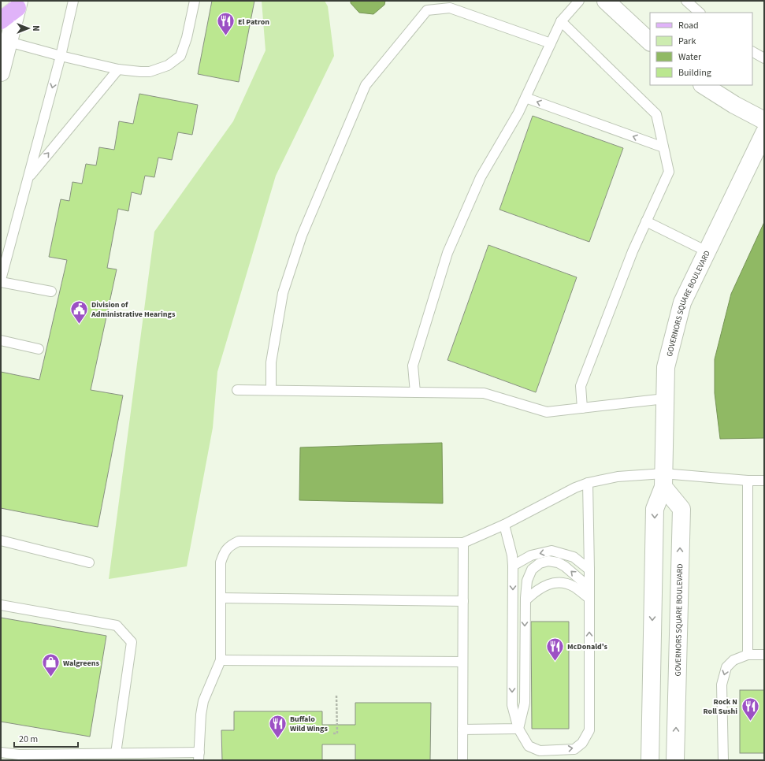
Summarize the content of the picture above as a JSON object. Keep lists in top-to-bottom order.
{
  "streets": {
    "street": ["GOVERNORS SQUARE BOULEVARD"]
  },
  "places": {
    "restaurant": [
      "El Patron",
      "McDonald's",
      "Rock N Roll Sushi",
      "Buffalo Wild Wings"
    ],
    "public building": ["Division of Administrative Hearings"],
    "shop": ["Walgreens"]
  },
  "legend": [
    "Road",
    "Park",
    "Water",
    "Building"
  ],
  "scale_bar": "20 m",
  "north": "right"
}
